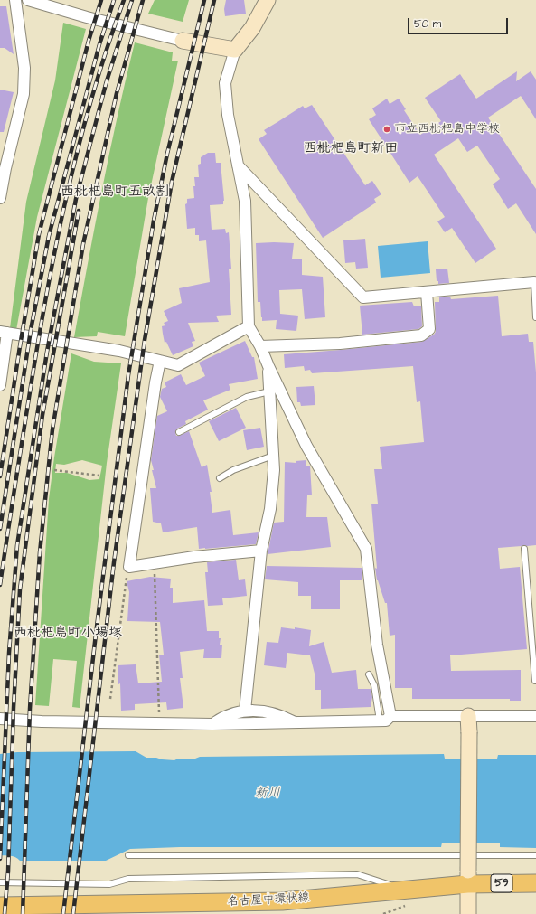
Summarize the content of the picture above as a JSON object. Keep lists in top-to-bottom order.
{
  "streets": {
    "main road": ["59", "名古屋中環状線"]
  },
  "districts": ["西枇杷島町新田", "西枇杷島町五畝割", "西枇杷島町小場塚"],
  "water": ["新川"],
  "places": ["市立西枇杷島中学校"],
  "scale_bar": "50 m"
}
